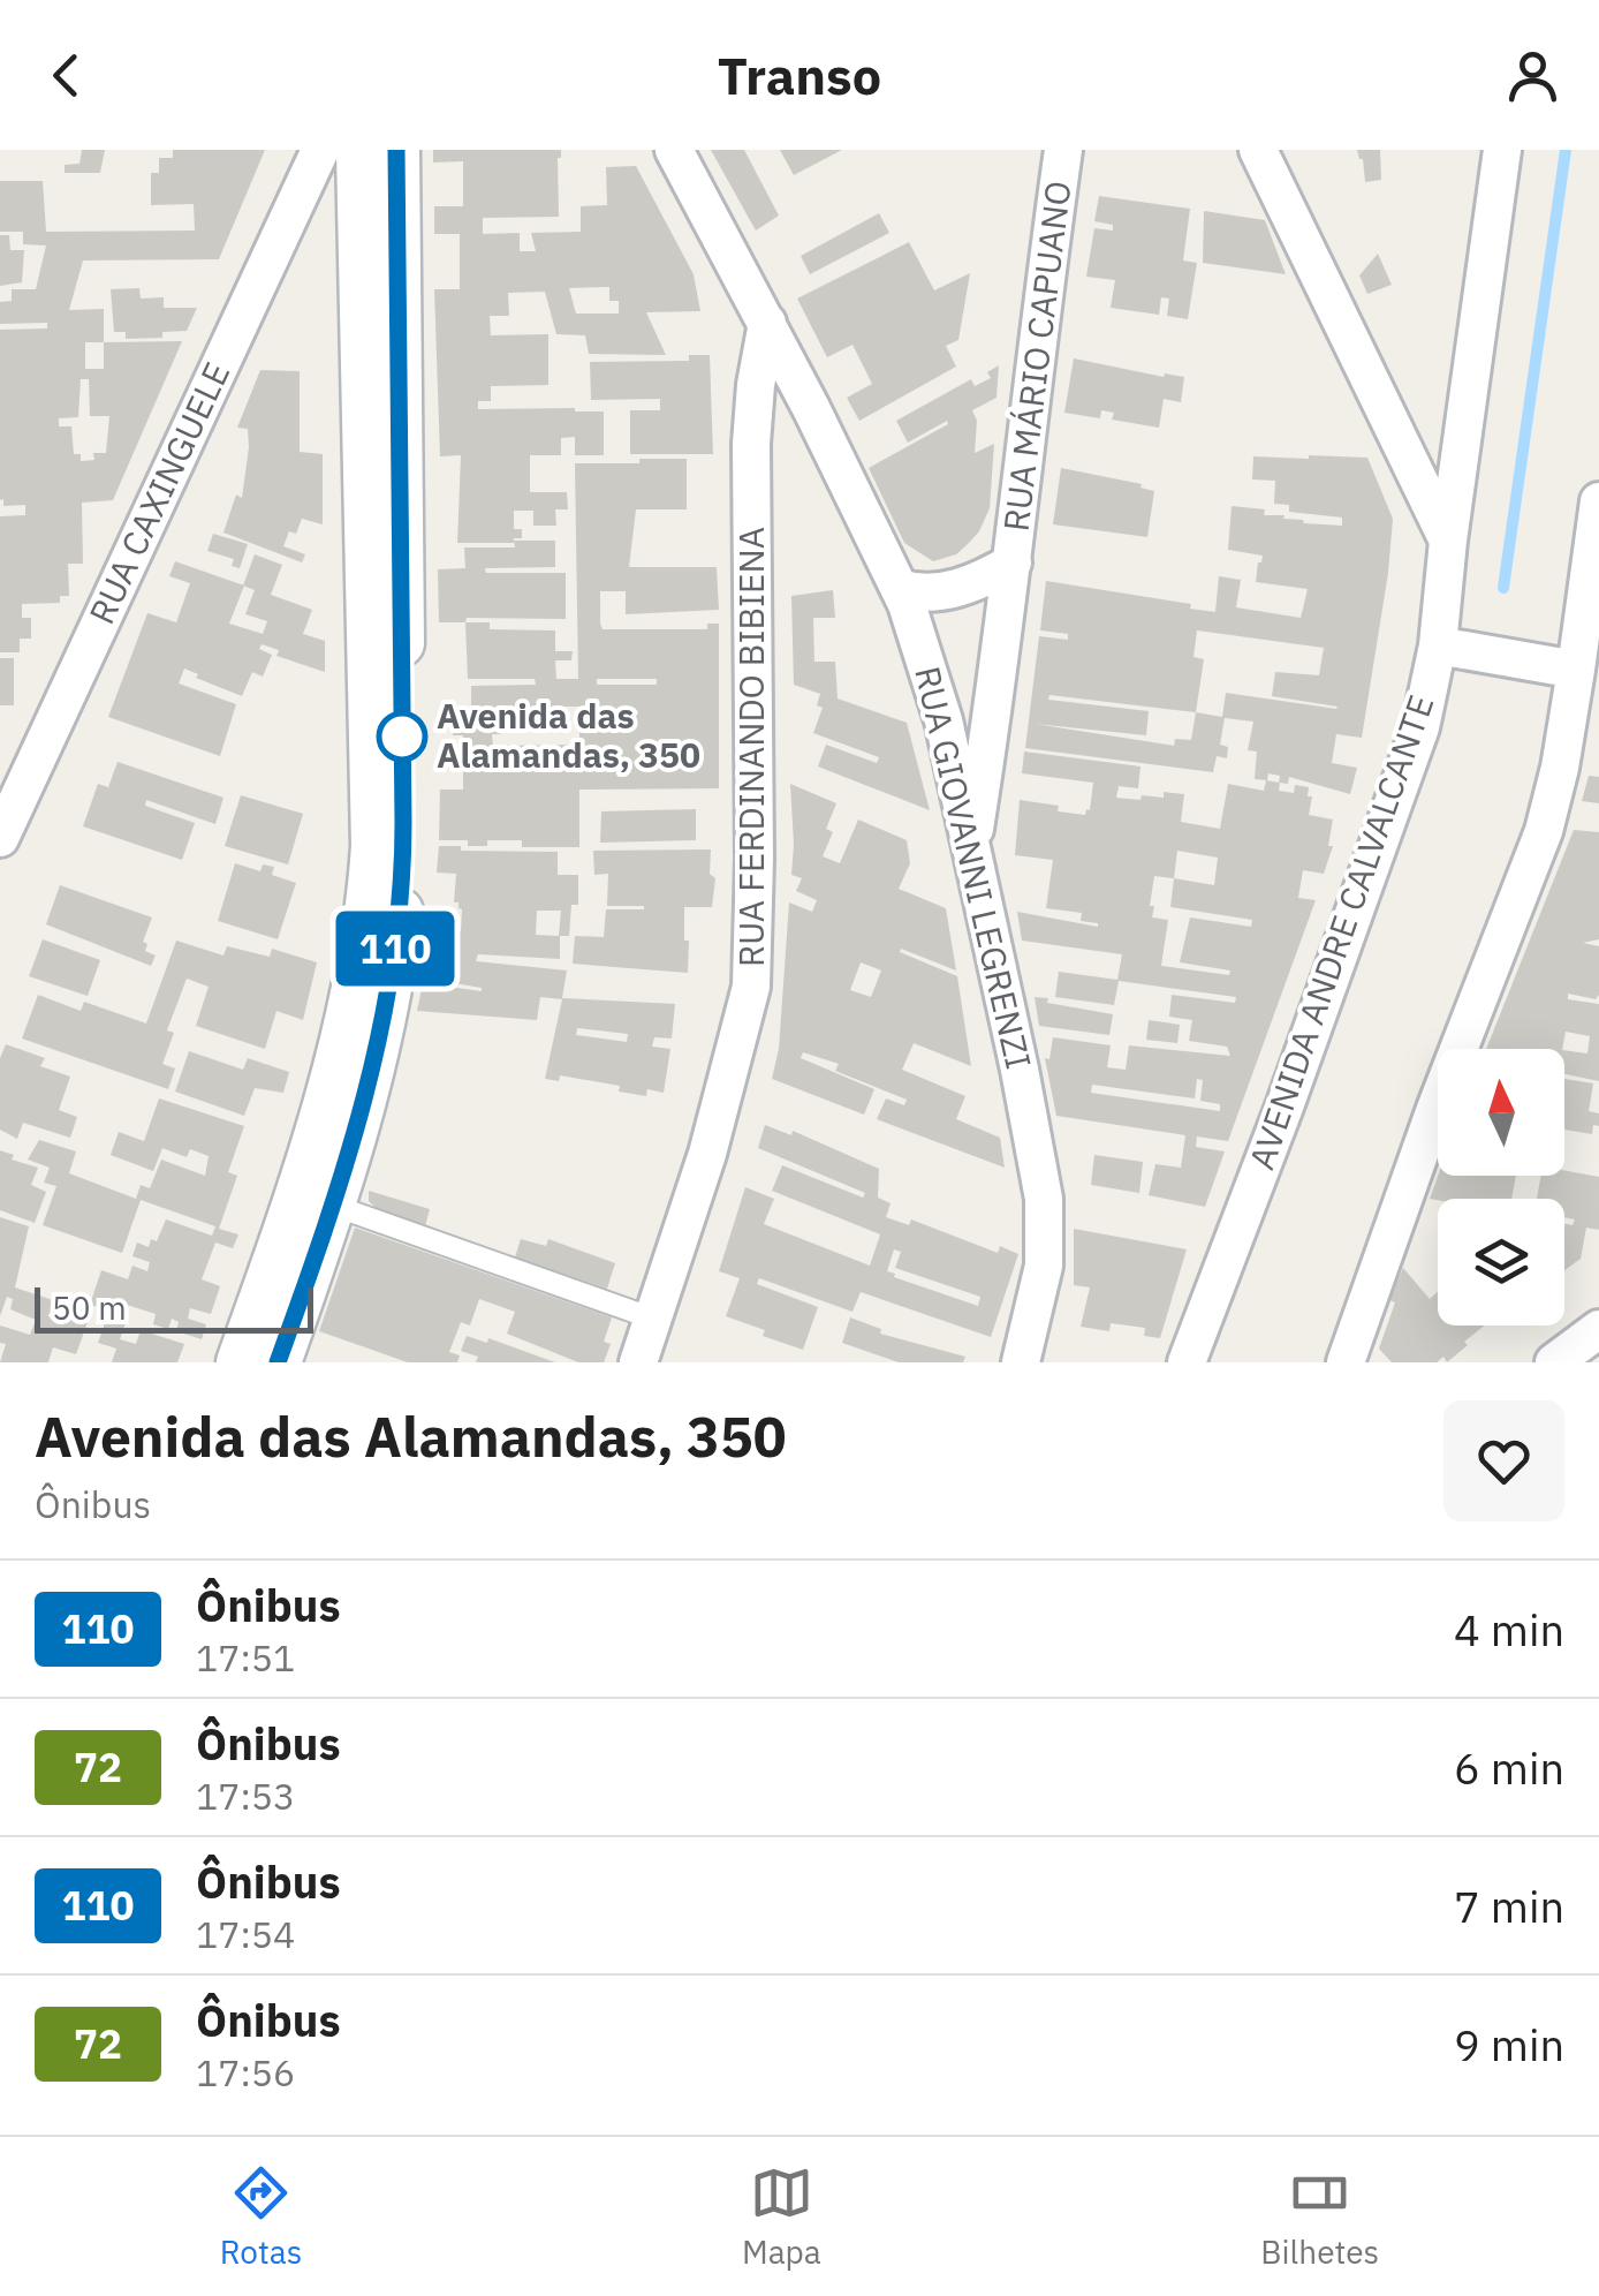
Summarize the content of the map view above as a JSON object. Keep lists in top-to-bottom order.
{
  "streets": {
    "street": [
      "RUA MÁRIO CAPUANO",
      "RUA CAXINGUELE",
      "RUA FERDINANDO BIBIENA",
      "RUA GIOVANNI LEGRENZI",
      "AVENIDA ANDRE CALVALCANTE"
    ]
  },
  "crossings": [
    ["RUA MÁRIO CAPUANO", "RUA GIOVANNI LEGRENZI"],
    ["RUA FERDINANDO BIBIENA", "RUA GIOVANNI LEGRENZI"]
  ],
  "places": ["Avenida das Alamandas, 350"],
  "lines": ["bus line 110"],
  "scale_bar": "50 m",
  "north": "top",
  "page": {
    "header": "Transo",
    "on_map": "110",
    "scale": "50 m",
    "heading": ["Avenida das Alamandas, 350", "Ônibus"],
    "list": [
      {
        "mark": "110",
        "name": "Ônibus",
        "note": "17:51",
        "value": "4 min"
      },
      {
        "mark": "72",
        "name": "Ônibus",
        "note": "17:53",
        "value": "6 min"
      },
      {
        "mark": "110",
        "name": "Ônibus",
        "note": "17:54",
        "value": "7 min"
      },
      {
        "mark": "72",
        "name": "Ônibus",
        "note": "17:56",
        "value": "9 min"
      }
    ],
    "tabs": ["Rotas", "Mapa", "Bilhetes"]
  }
}
